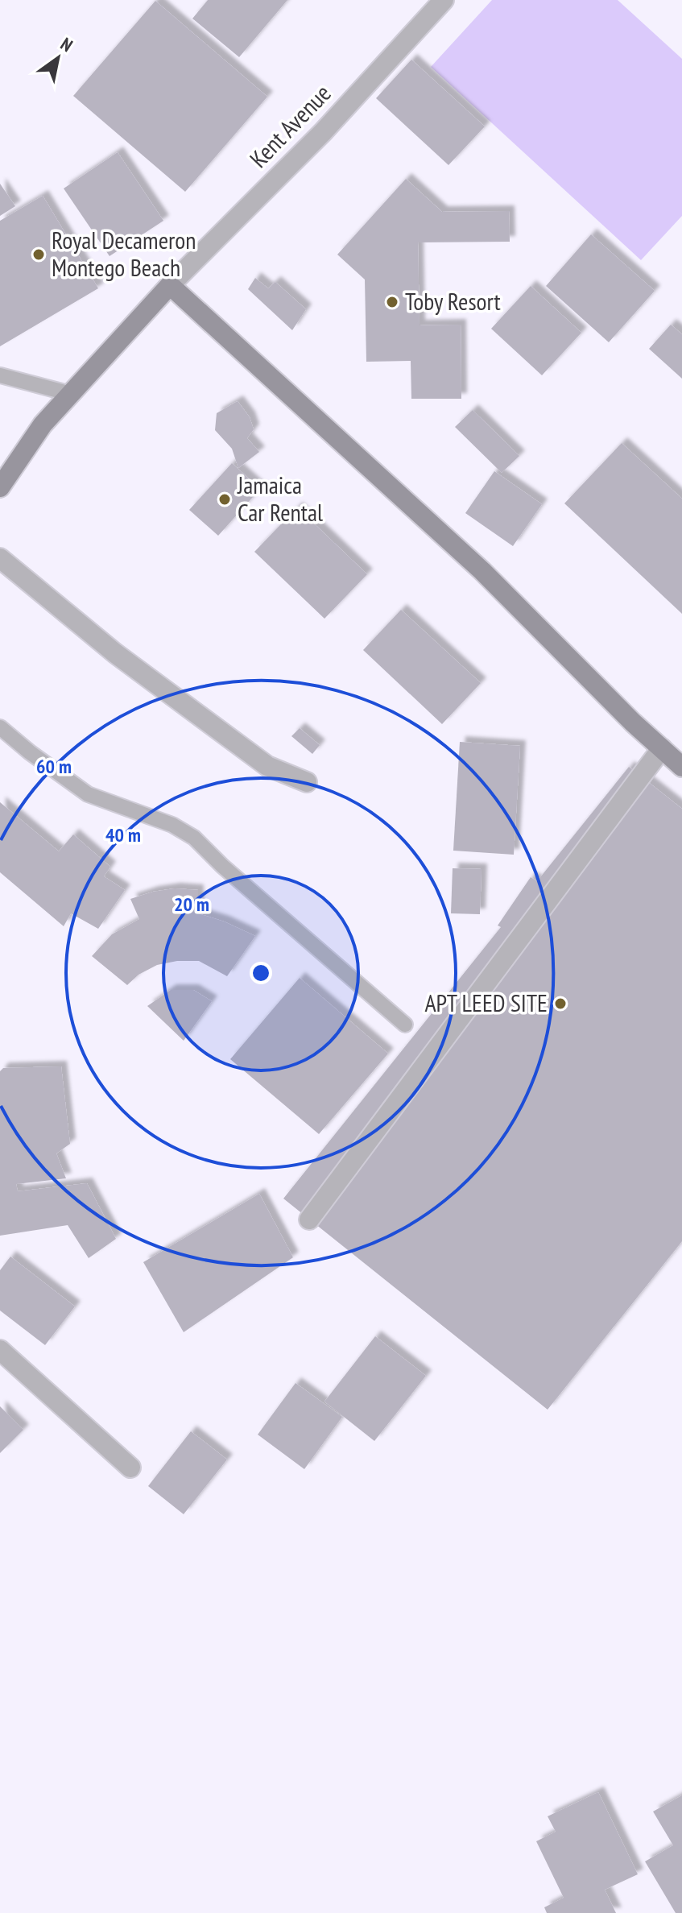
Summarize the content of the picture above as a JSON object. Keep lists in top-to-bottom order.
{
  "streets": {
    "street": ["Kent Avenue"]
  },
  "places": [
    "Royal Decameron Montego Beach",
    "Toby Resort",
    "Jamaica Car Rental",
    "APT LEED SITE"
  ],
  "north": "top right",
  "rings": ["60 m", "40 m", "20 m"]
}
